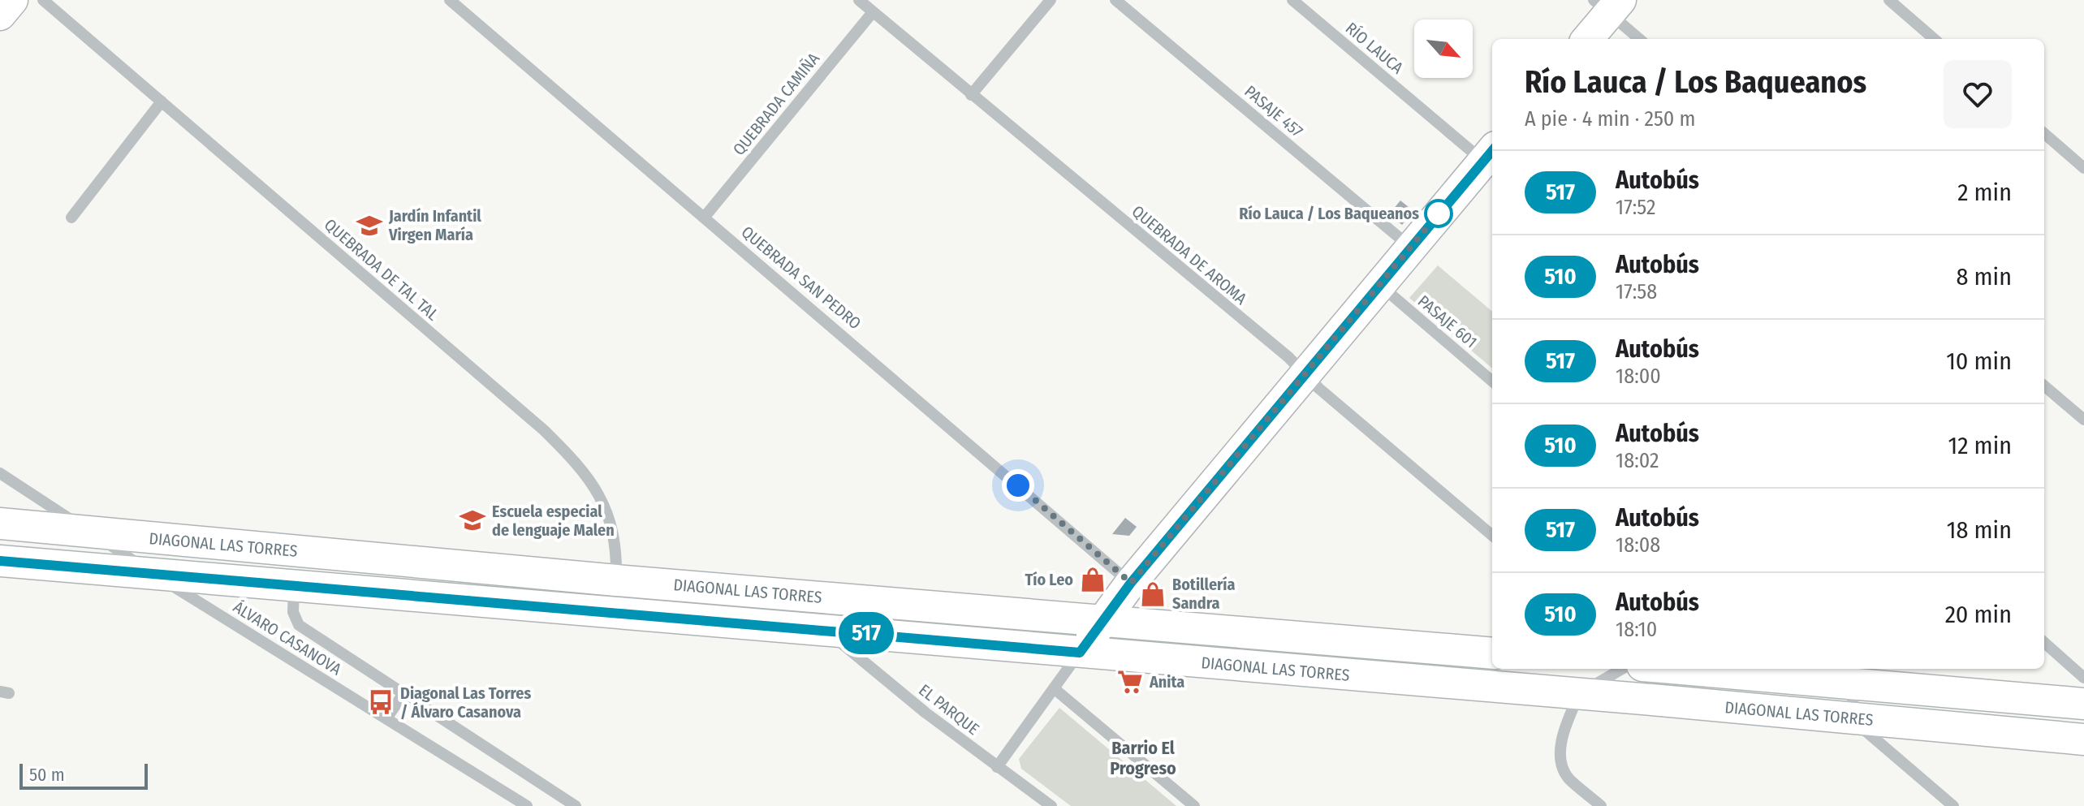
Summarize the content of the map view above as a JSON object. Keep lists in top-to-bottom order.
{
  "streets": {
    "main road": ["DIAGONAL LAS TORRES"],
    "street": [
      "RÍO LAUCA",
      "QUEBRADA CAMIÑA",
      "PASAJE 457",
      "QUEBRADA DE AROMA",
      "QUEBRADA DE TAL TAL",
      "QUEBRADA SAN PEDRO",
      "PASAJE 601",
      "ÁLVARO CASANOVA",
      "EL PARQUE"
    ]
  },
  "crossings": [
    ["QUEBRADA CAMIÑA", "QUEBRADA DE AROMA"],
    ["QUEBRADA CAMIÑA", "QUEBRADA SAN PEDRO"],
    ["QUEBRADA DE TAL TAL", "DIAGONAL LAS TORRES"],
    ["DIAGONAL LAS TORRES", "ÁLVARO CASANOVA"],
    ["DIAGONAL LAS TORRES", "EL PARQUE"]
  ],
  "districts": ["Barrio El Progreso"],
  "places": {
    "other": ["Río Lauca / Los Baqueanos"],
    "school or university": ["Jardín Infantil Virgen María", "Escuela especial de lenguaje Malen"],
    "shop": ["Tío Leo", "Botillería Sandra"],
    "supermarket": ["Anita"],
    "bus stop": ["Diagonal Las Torres / Álvaro Casanova"]
  },
  "lines": ["bus line 517"],
  "scale_bar": "50 m",
  "north": "bottom right",
  "page": {
    "on_map": "517",
    "heading": ["Río Lauca / Los Baqueanos", "A pie · 4 min · 250 m"],
    "list": [
      {
        "mark": "517",
        "name": "Autobús",
        "note": "17:52",
        "value": "2 min"
      },
      {
        "mark": "510",
        "name": "Autobús",
        "note": "17:58",
        "value": "8 min"
      },
      {
        "mark": "517",
        "name": "Autobús",
        "note": "18:00",
        "value": "10 min"
      },
      {
        "mark": "510",
        "name": "Autobús",
        "note": "18:02",
        "value": "12 min"
      },
      {
        "mark": "517",
        "name": "Autobús",
        "note": "18:08",
        "value": "18 min"
      },
      {
        "mark": "510",
        "name": "Autobús",
        "note": "18:10",
        "value": "20 min"
      }
    ],
    "scale": "50 m"
  }
}
